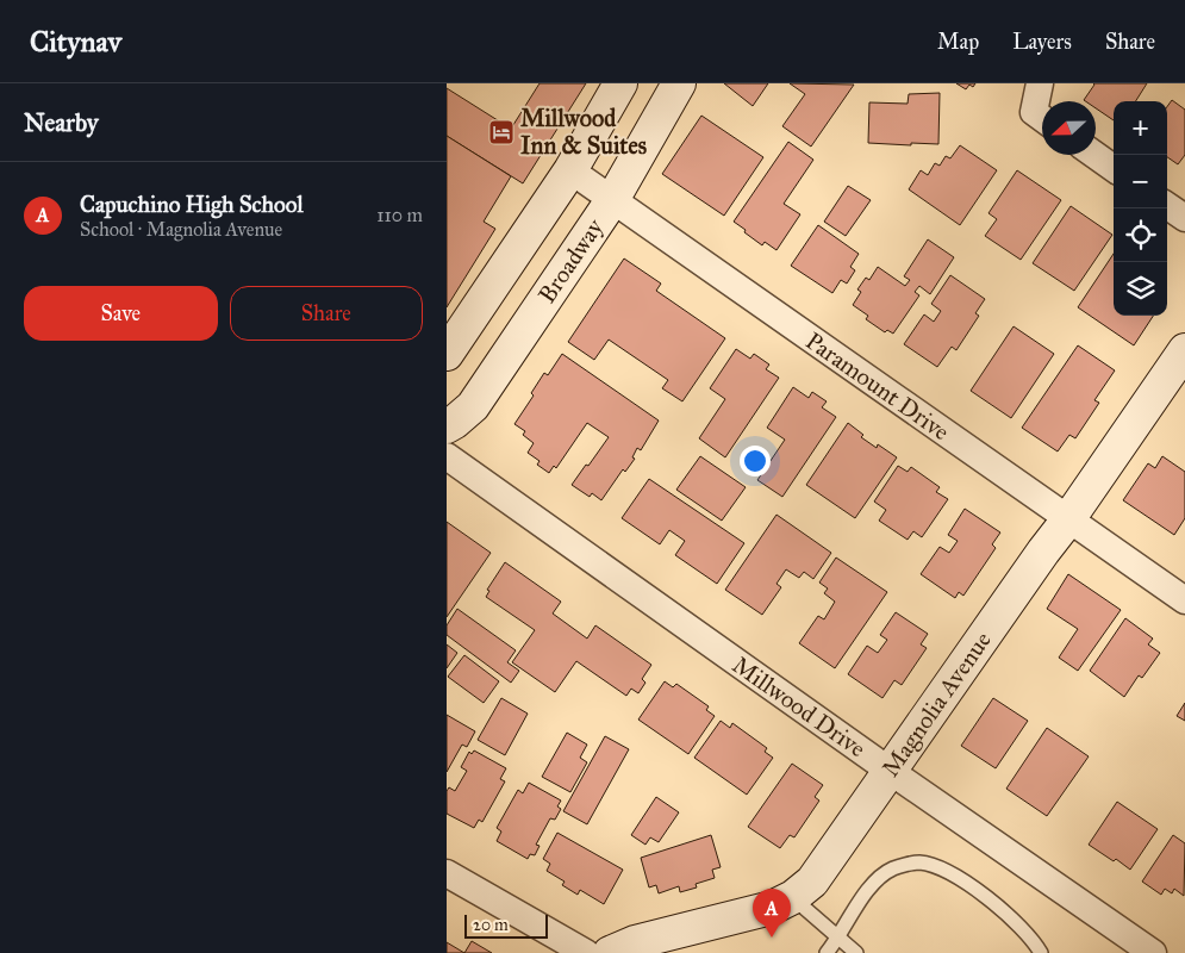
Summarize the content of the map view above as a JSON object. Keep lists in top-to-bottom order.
{
  "streets": {
    "main road": ["Broadway", "Magnolia Avenue"],
    "street": ["Paramount Drive", "Millwood Drive"]
  },
  "crossings": [
    ["Broadway", "Paramount Drive"],
    ["Paramount Drive", "Magnolia Avenue"],
    ["Magnolia Avenue", "Millwood Drive"]
  ],
  "places": {
    "hotel": ["Millwood Inn & Suites"]
  },
  "scale_bar": "20 m",
  "north": "left",
  "page": {
    "header": "Citynav",
    "nav": ["Map", "Layers", "Share"],
    "heading": "Nearby",
    "map_buttons": ["+", "−"],
    "list": [
      {
        "mark": "A",
        "name": "Capuchino High School",
        "note": "School · Magnolia Avenue",
        "value": "110 m"
      }
    ],
    "buttons": ["Save", "Share"],
    "pins": "A",
    "scale": "20 m"
  }
}
